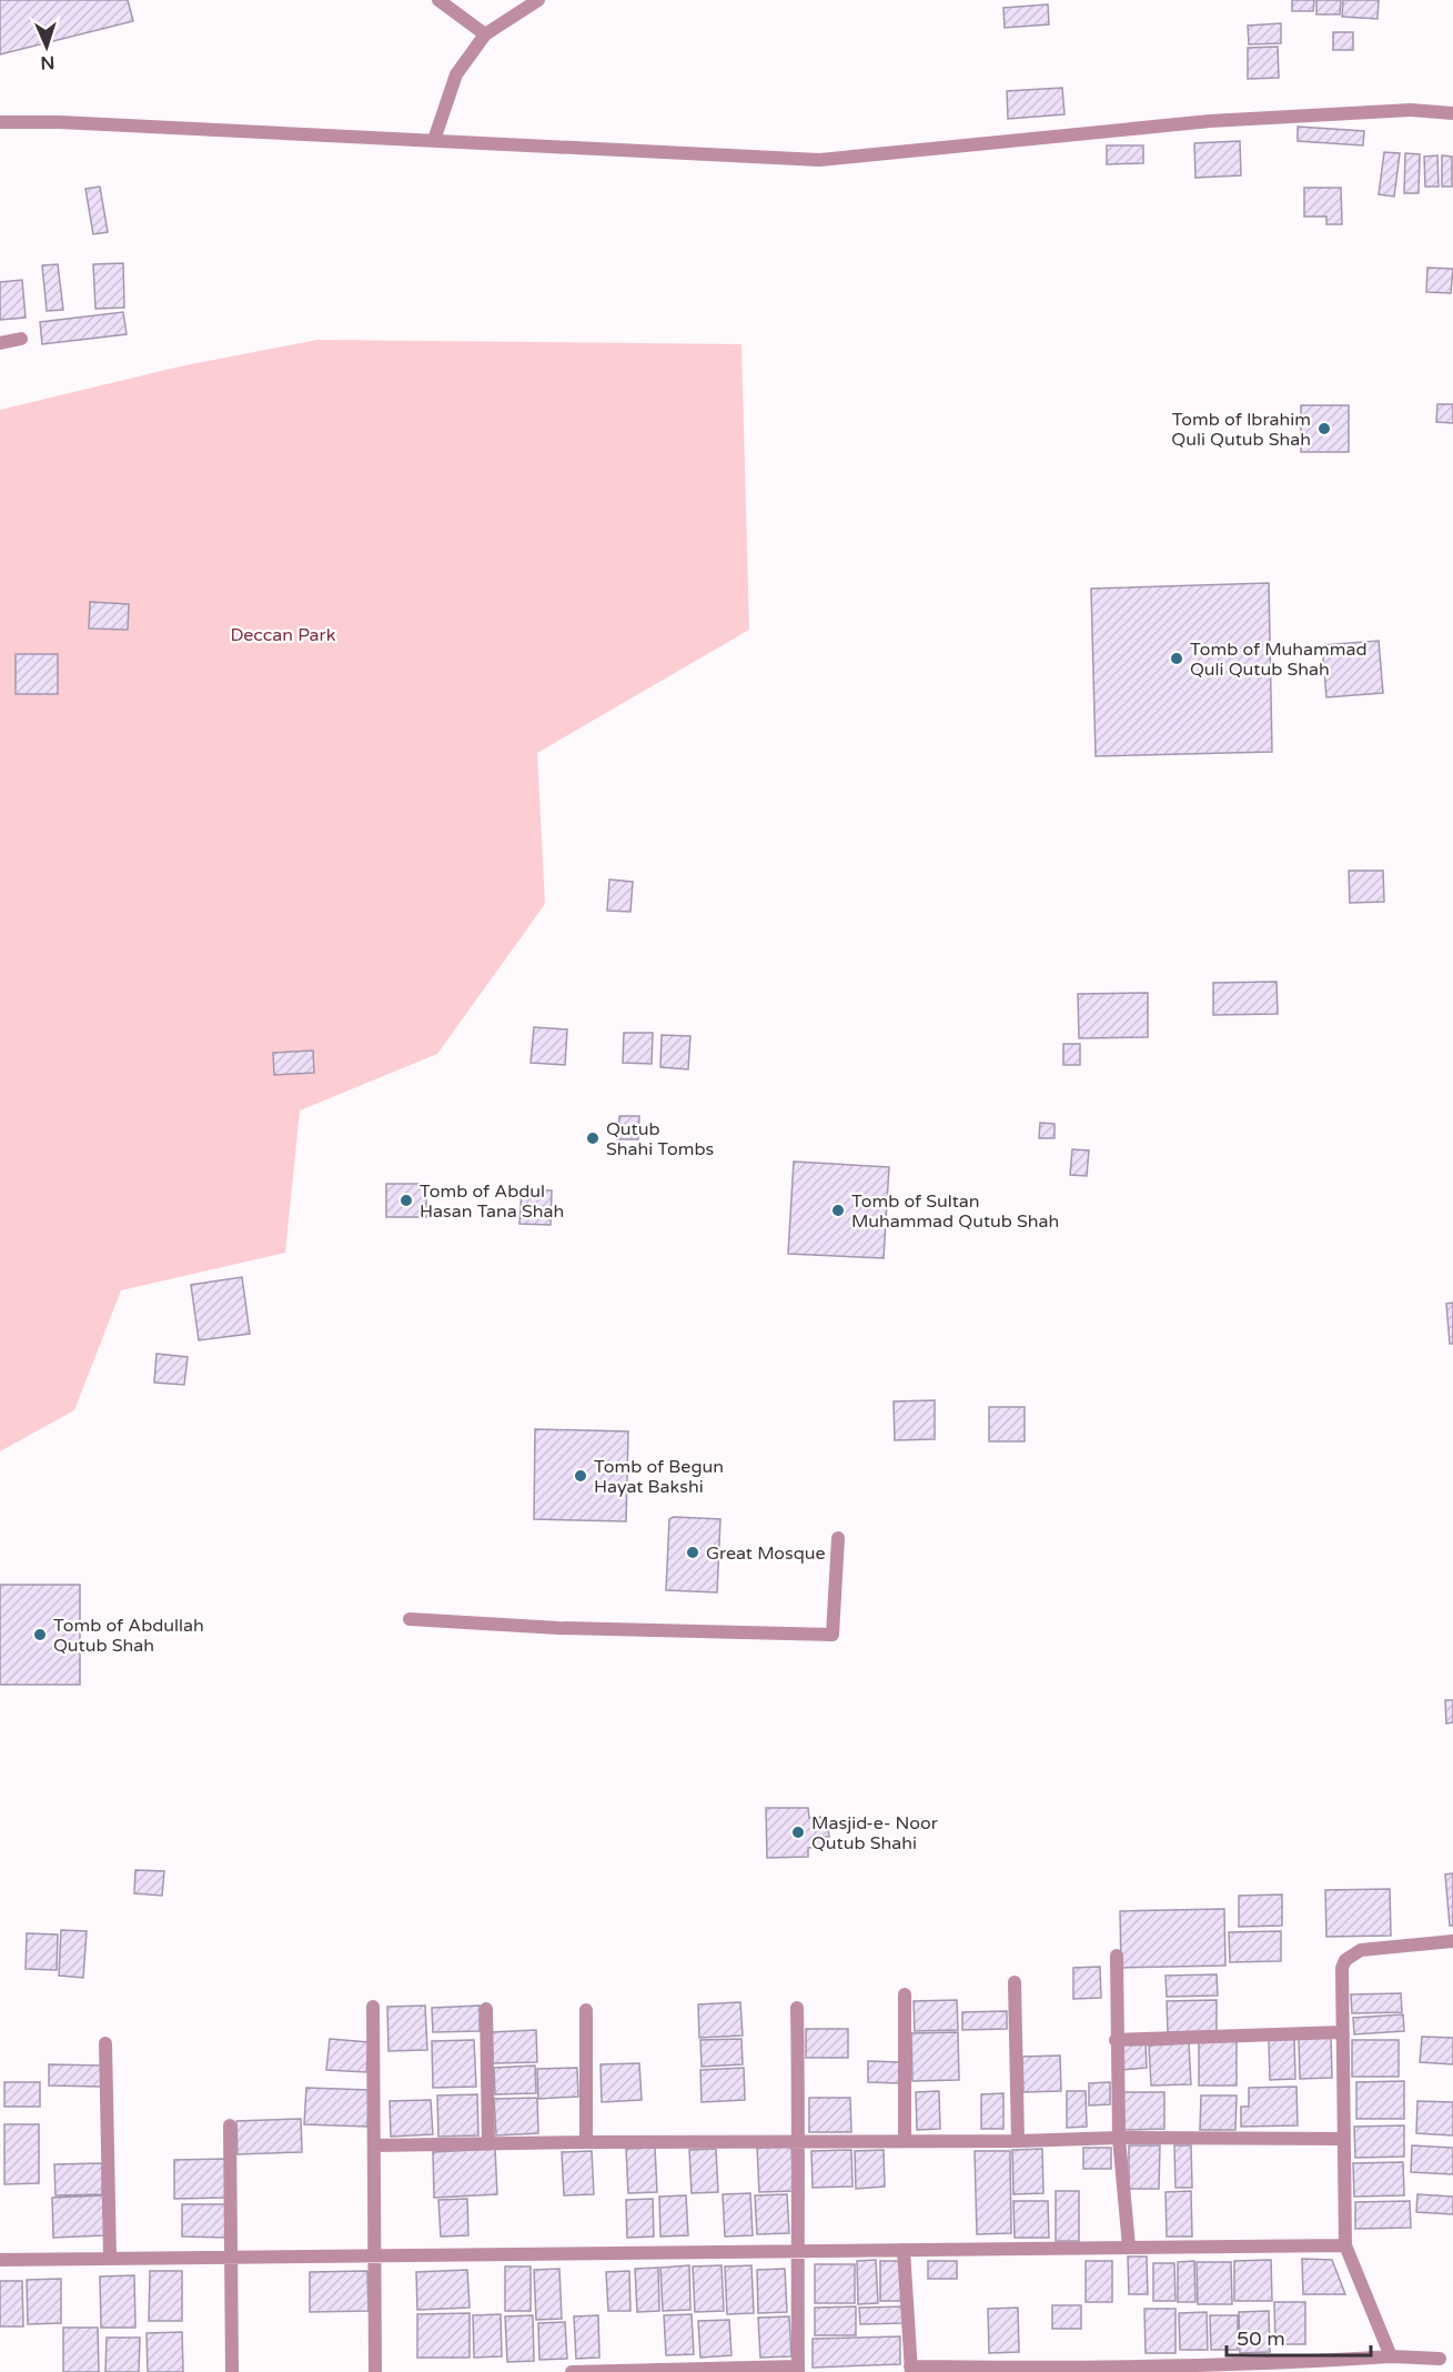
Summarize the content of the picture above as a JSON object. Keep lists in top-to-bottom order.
{
  "parks": ["Deccan Park"],
  "places": [
    "Tomb of Ibrahim Quli Qutub Shah",
    "Tomb of Muhammad Quli Qutub Shah",
    "Qutub Shahi Tombs",
    "Tomb of Abdul Hasan Tana Shah",
    "Tomb of Sultan Muhammad Qutub Shah",
    "Tomb of Begun Hayat Bakshi",
    "Great Mosque",
    "Tomb of Abdullah Qutub Shah",
    "Masjid-e- Noor Qutub Shahi"
  ],
  "scale_bar": "50 m",
  "north": "bottom"
}
